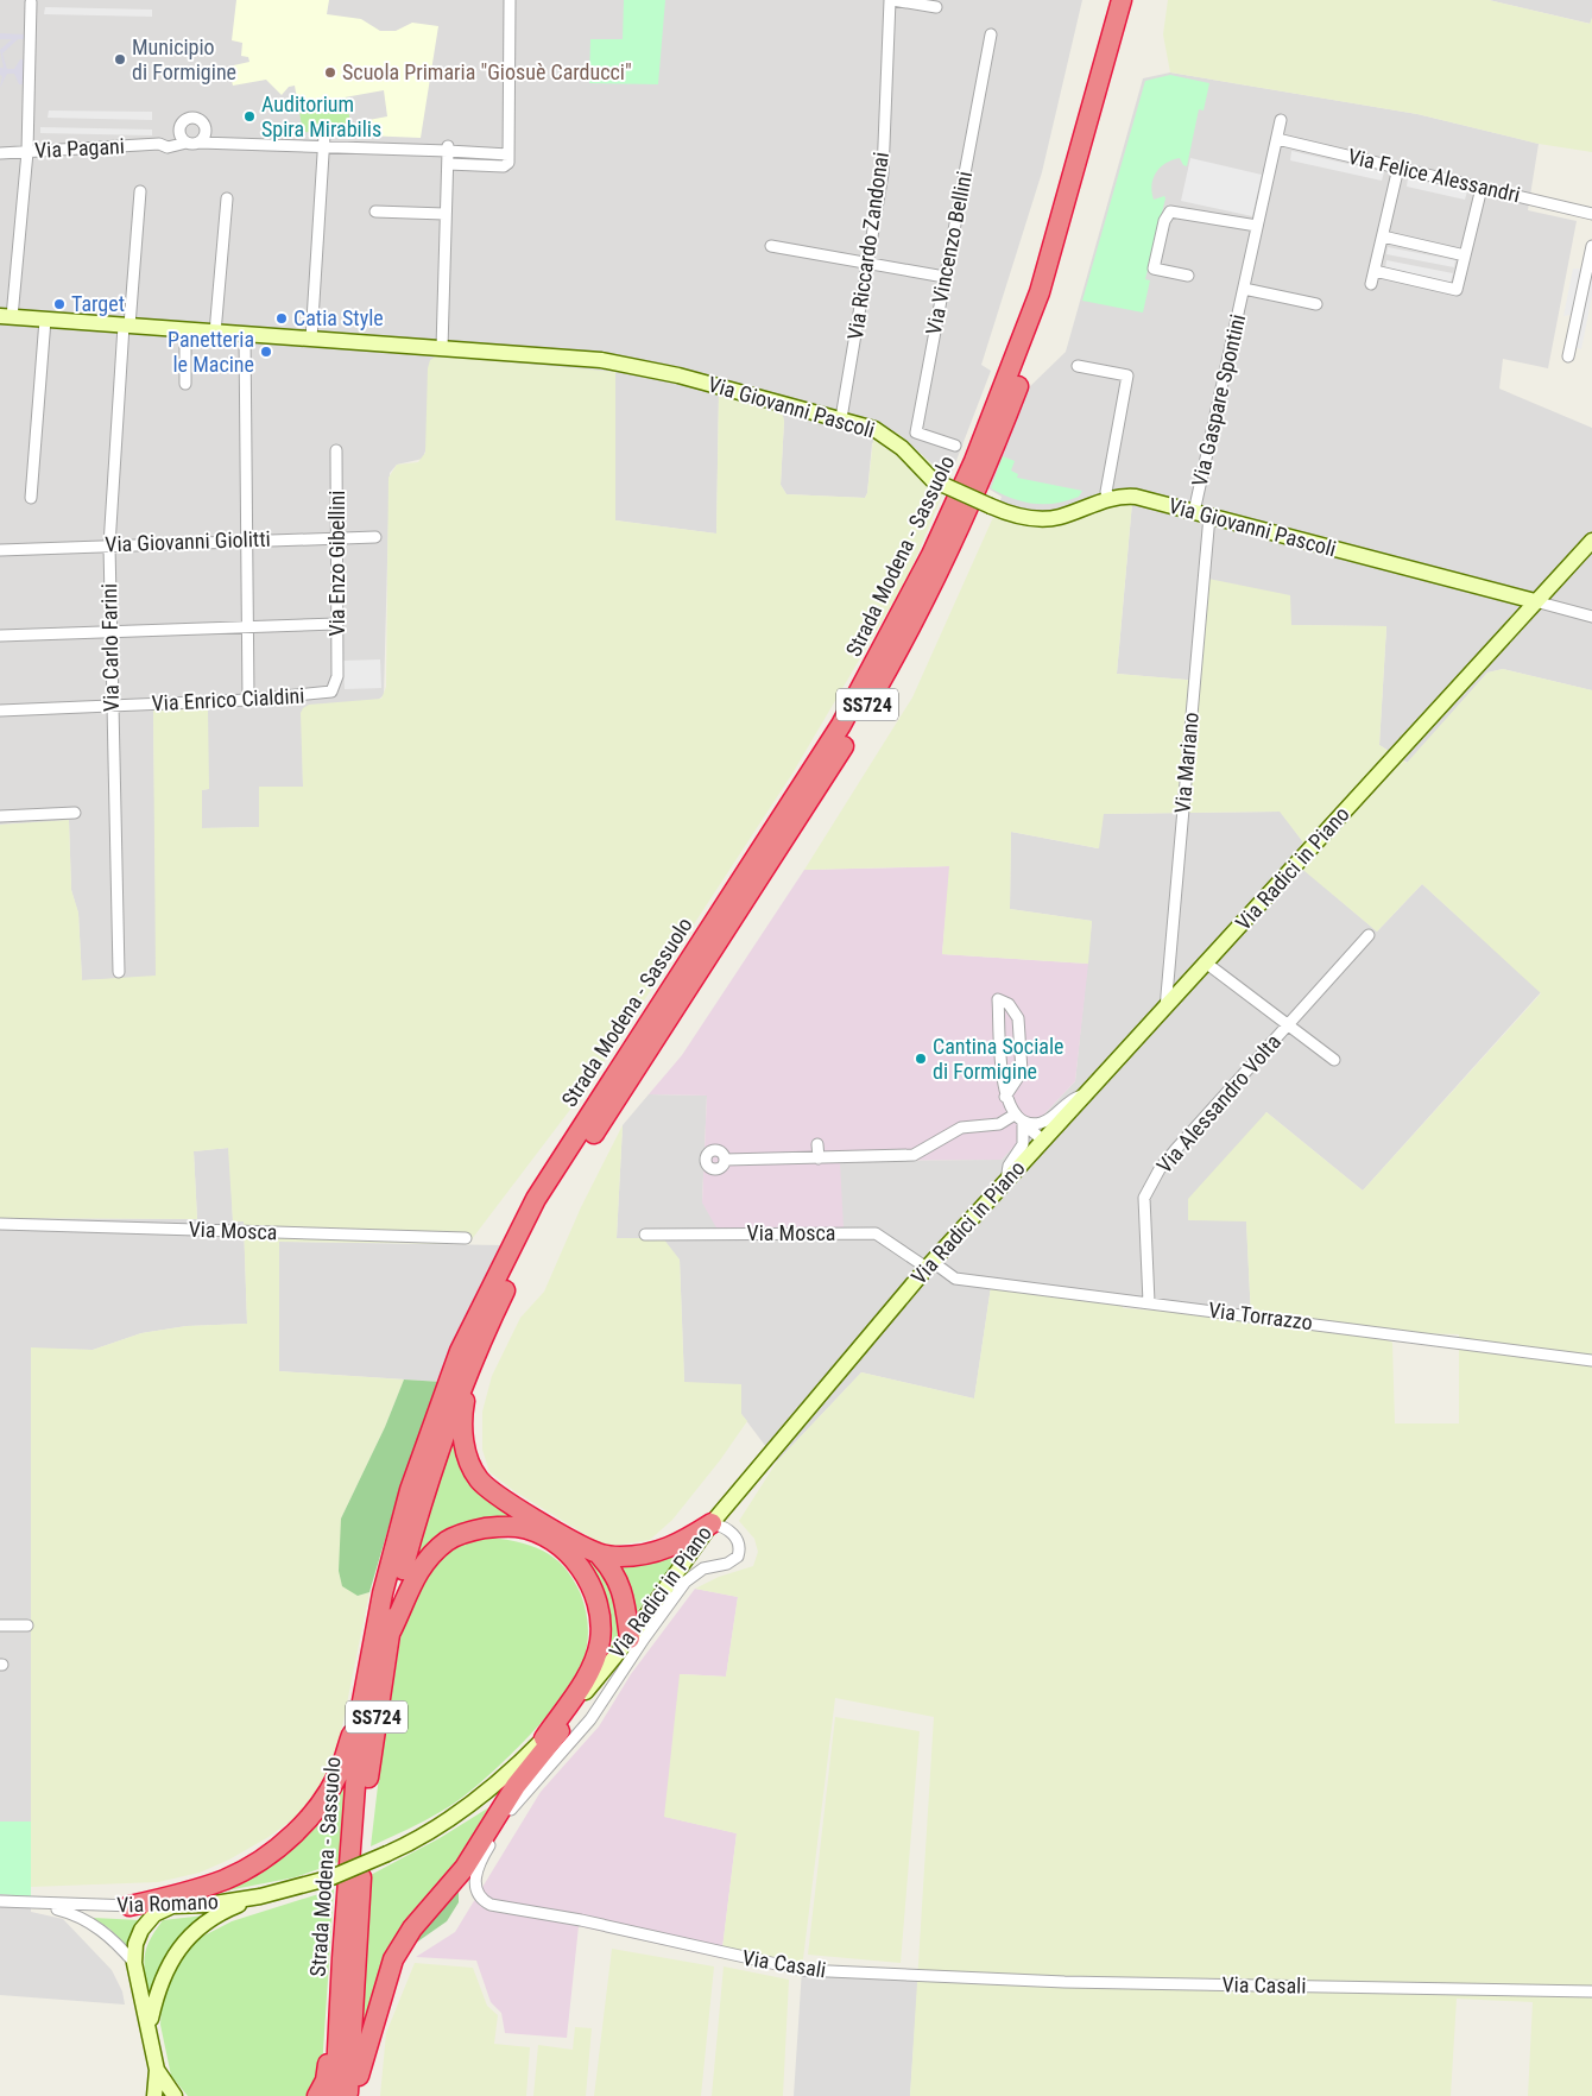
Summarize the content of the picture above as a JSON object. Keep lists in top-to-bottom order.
{
  "streets": {
    "highway": ["Strada Modena - Sassuolo", "SS724"],
    "street": [
      "Via Pagani",
      "Via Felice Alessandri",
      "Via Riccardo Zandonai",
      "Via Vincenzo Bellini",
      "Via Gaspare Spontini",
      "Via Giovanni Pascoli",
      "Via Giovanni Giolitti",
      "Via Enzo Gibellini",
      "Via Carlo Farini",
      "Via Enrico Cialdini",
      "Via Mariano",
      "Via Radici in Piano",
      "Via Alessandro Volta",
      "Via Mosca",
      "Via Torrazzo",
      "Via Romano",
      "Via Casali"
    ]
  },
  "crossings": [
    ["Via Felice Alessandri", "Via Gaspare Spontini"],
    ["Via Riccardo Zandonai", "Via Giovanni Pascoli"],
    ["Via Gaspare Spontini", "Via Giovanni Pascoli"],
    ["Via Giovanni Pascoli", "Via Carlo Farini"],
    ["Via Giovanni Pascoli", "Via Mariano"],
    ["Via Giovanni Pascoli", "Via Radici in Piano"],
    ["Via Giovanni Giolitti", "Via Enzo Gibellini"],
    ["Via Giovanni Giolitti", "Via Carlo Farini"],
    ["Via Enzo Gibellini", "Via Enrico Cialdini"],
    ["Via Carlo Farini", "Via Enrico Cialdini"],
    ["Via Mariano", "Via Radici in Piano"],
    ["Via Radici in Piano", "Via Mosca"],
    ["Via Radici in Piano", "Via Torrazzo"],
    ["Via Radici in Piano", "Via Romano"],
    ["Via Radici in Piano", "Via Casali"],
    ["Via Alessandro Volta", "Via Torrazzo"],
    ["Via Mosca", "Via Torrazzo"]
  ],
  "places": [
    "Municipio di Formigine",
    "Scuola Primaria \"Giosuè Carducci\"",
    "Auditorium Spira Mirabilis",
    "Target",
    "Catia Style",
    "Panetteria le Macine",
    "Cantina Sociale di Formigine"
  ]
}
